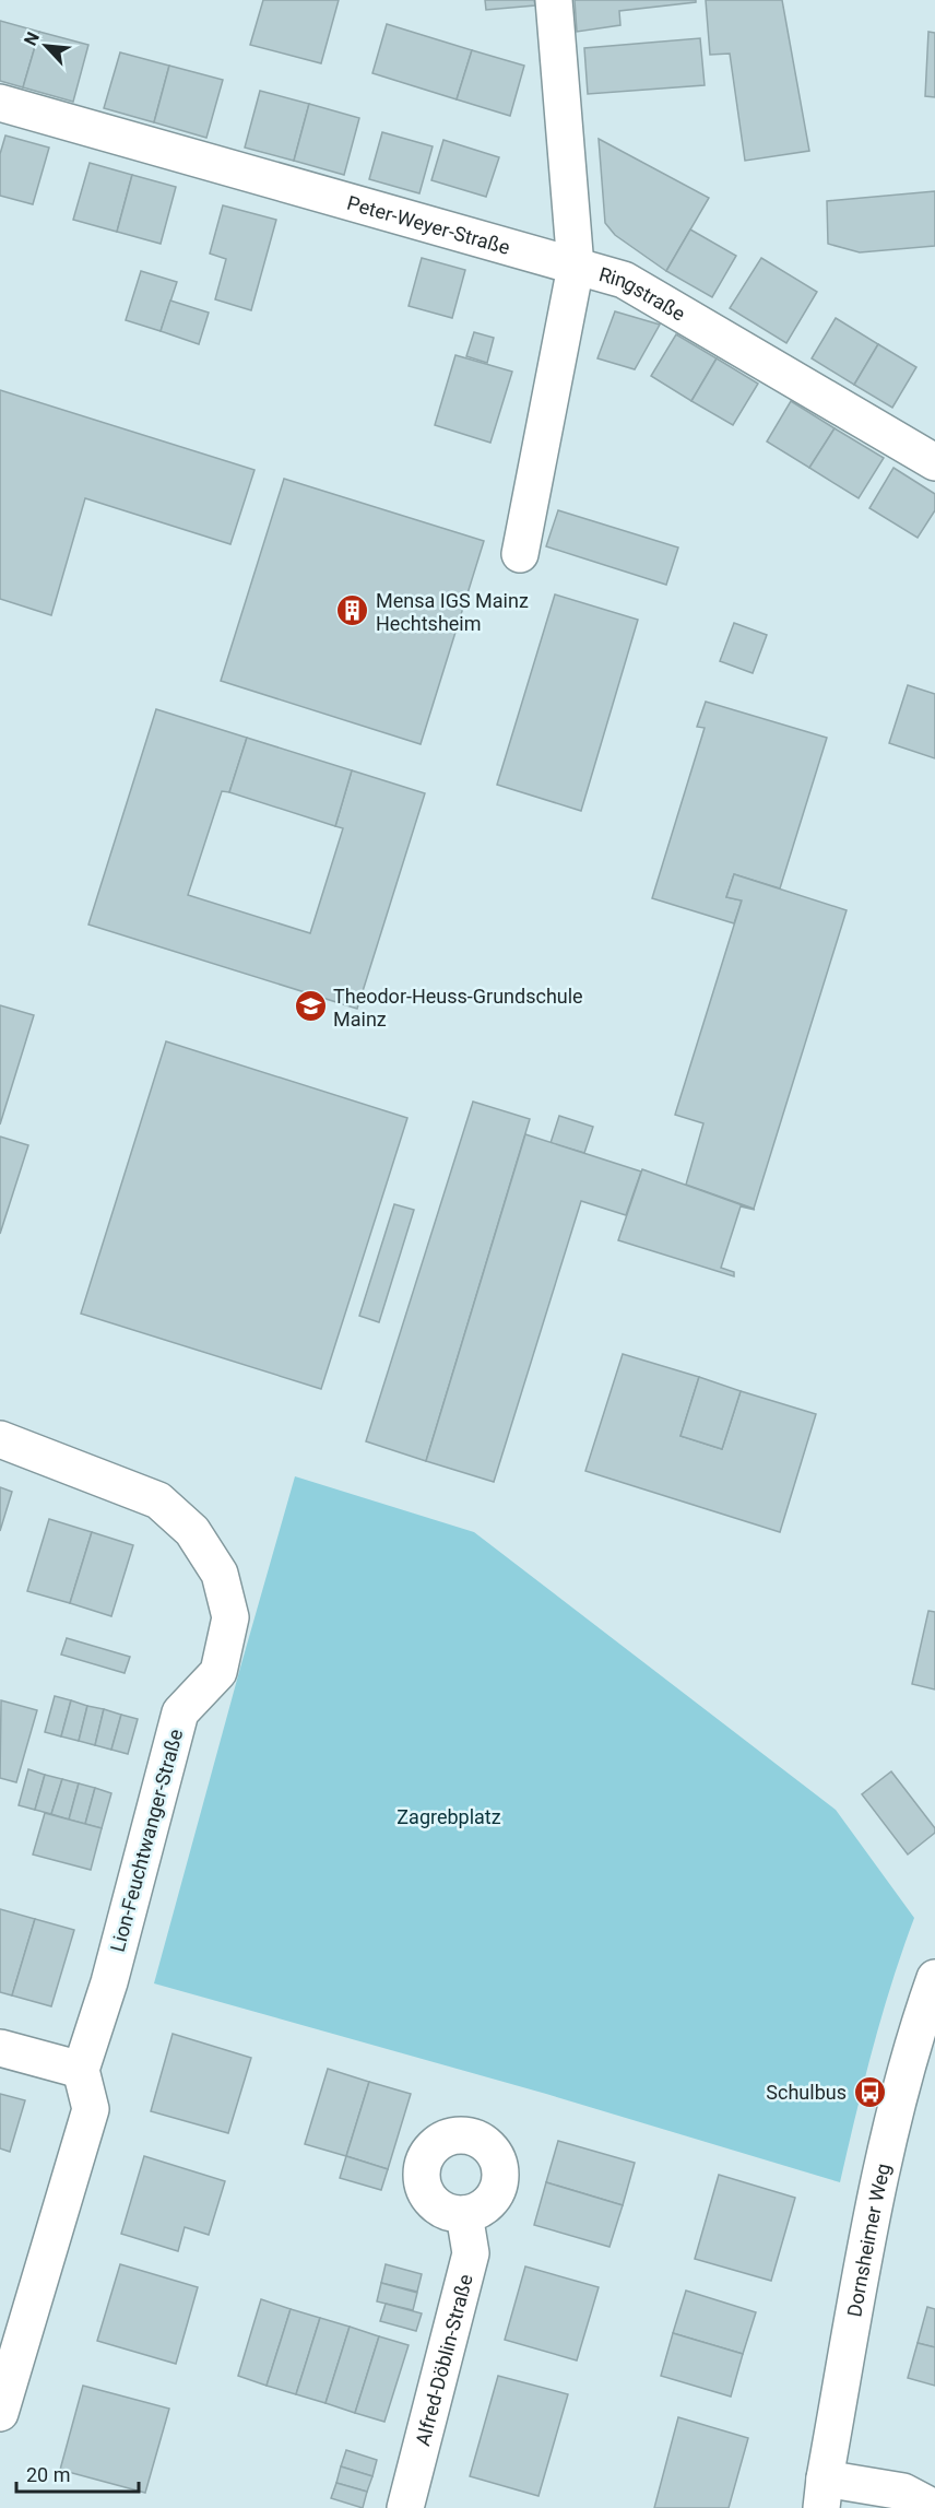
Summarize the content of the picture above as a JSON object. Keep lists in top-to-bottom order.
{
  "streets": {
    "street": [
      "Peter-Weyer-Straße",
      "Ringstraße",
      "Lion-Feuchtwanger-Straße",
      "Dornsheimer Weg",
      "Alfred-Döblin-Straße"
    ]
  },
  "crossings": [
    ["Peter-Weyer-Straße", "Ringstraße"]
  ],
  "parks": ["Zagrebplatz"],
  "places": {
    "building": ["Mensa IGS Mainz Hechtsheim"],
    "school or university": ["Theodor-Heuss-Grundschule Mainz"],
    "bus stop": ["Schulbus"]
  },
  "scale_bar": "20 m",
  "north": "top left"
}
